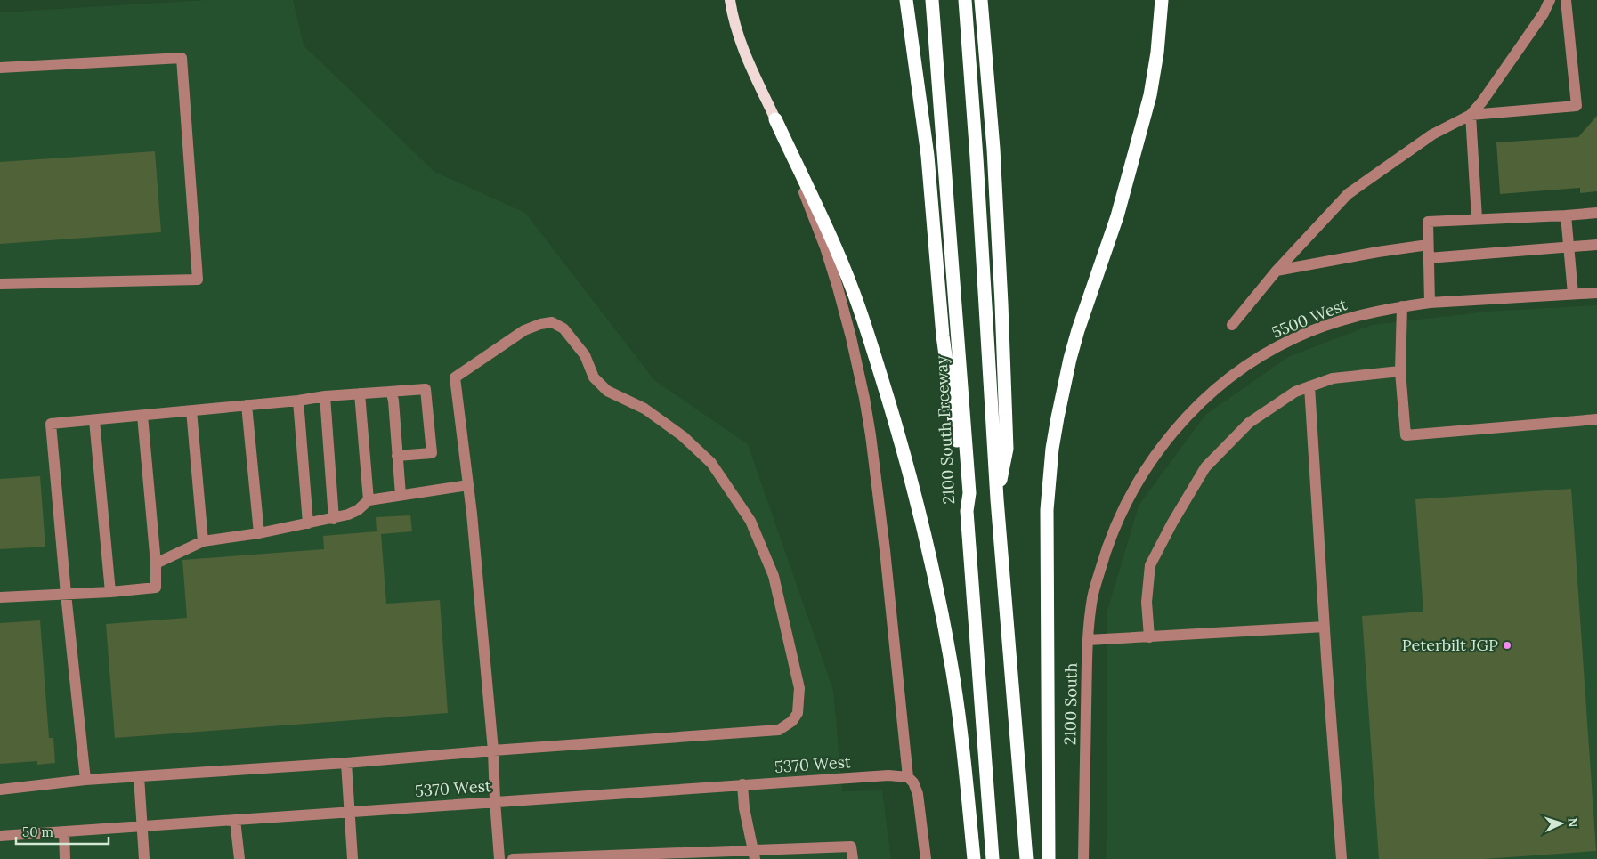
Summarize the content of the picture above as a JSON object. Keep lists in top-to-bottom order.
{
  "streets": {
    "highway": ["2100 South Freeway"],
    "street": ["5500 West", "2100 South", "5370 West"]
  },
  "crossings": [
    ["5500 West", "2100 South"]
  ],
  "places": ["Peterbilt JGP"],
  "scale_bar": "50 m",
  "north": "right"
}
